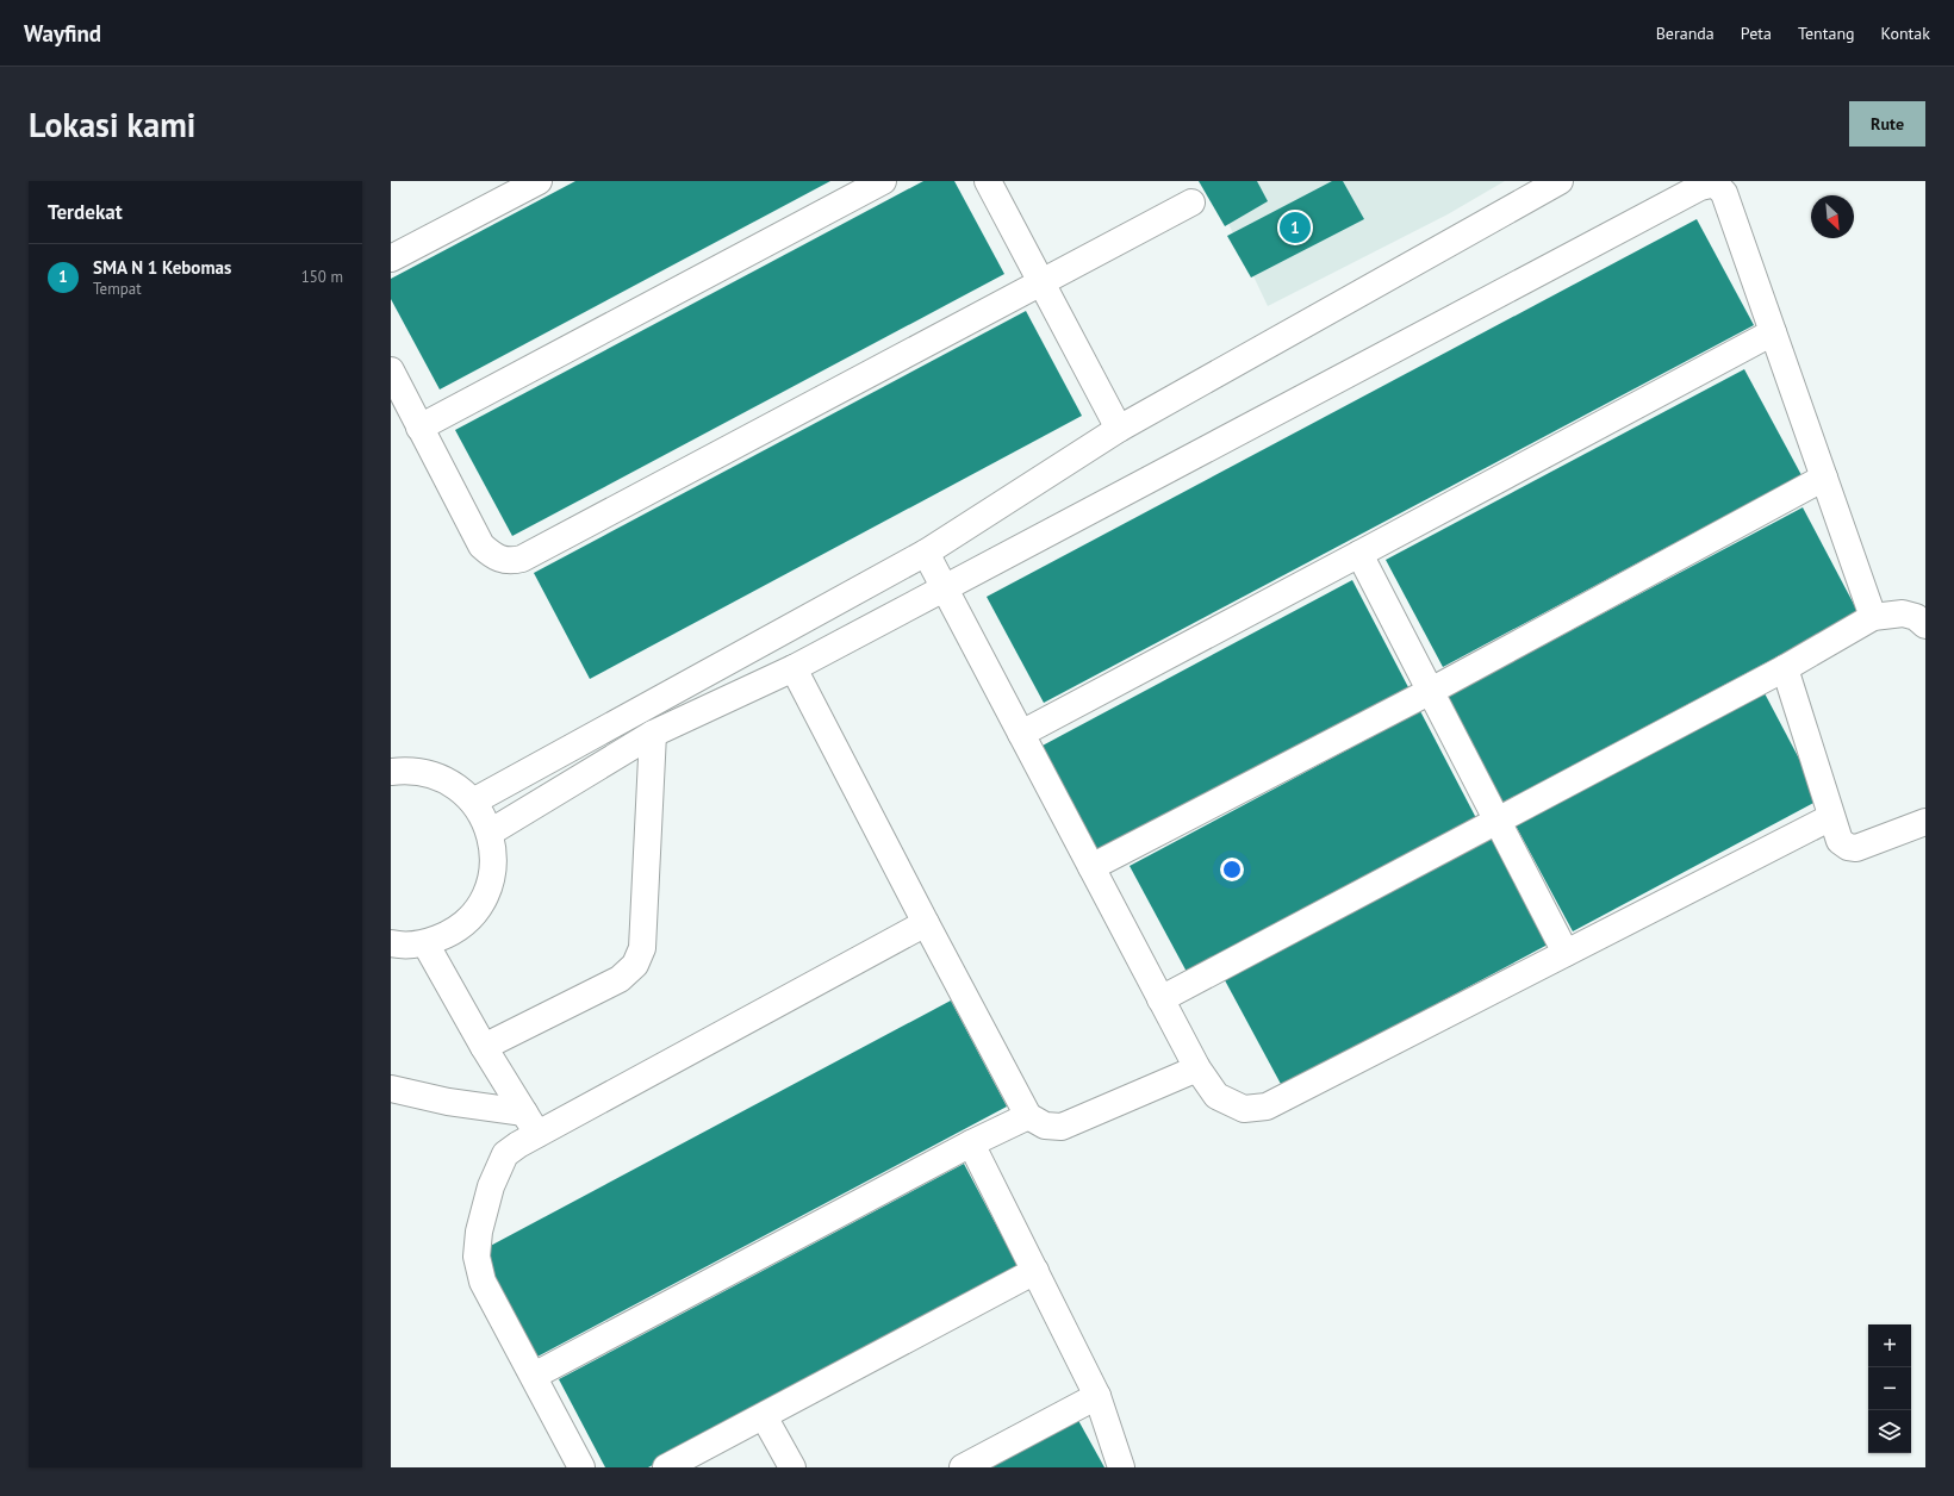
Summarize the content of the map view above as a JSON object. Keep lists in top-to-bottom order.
{
  "north": "bottom right",
  "page": {
    "header": "Wayfind",
    "nav": [
      "Beranda",
      "Peta",
      "Tentang",
      "Kontak"
    ],
    "buttons": "Rute",
    "title": "Lokasi kami",
    "heading": "Terdekat",
    "pins": "1",
    "list": [
      {
        "mark": "1",
        "name": "SMA N 1 Kebomas",
        "note": "Tempat",
        "value": "150 m"
      }
    ],
    "map_buttons": ["+", "−"]
  }
}
